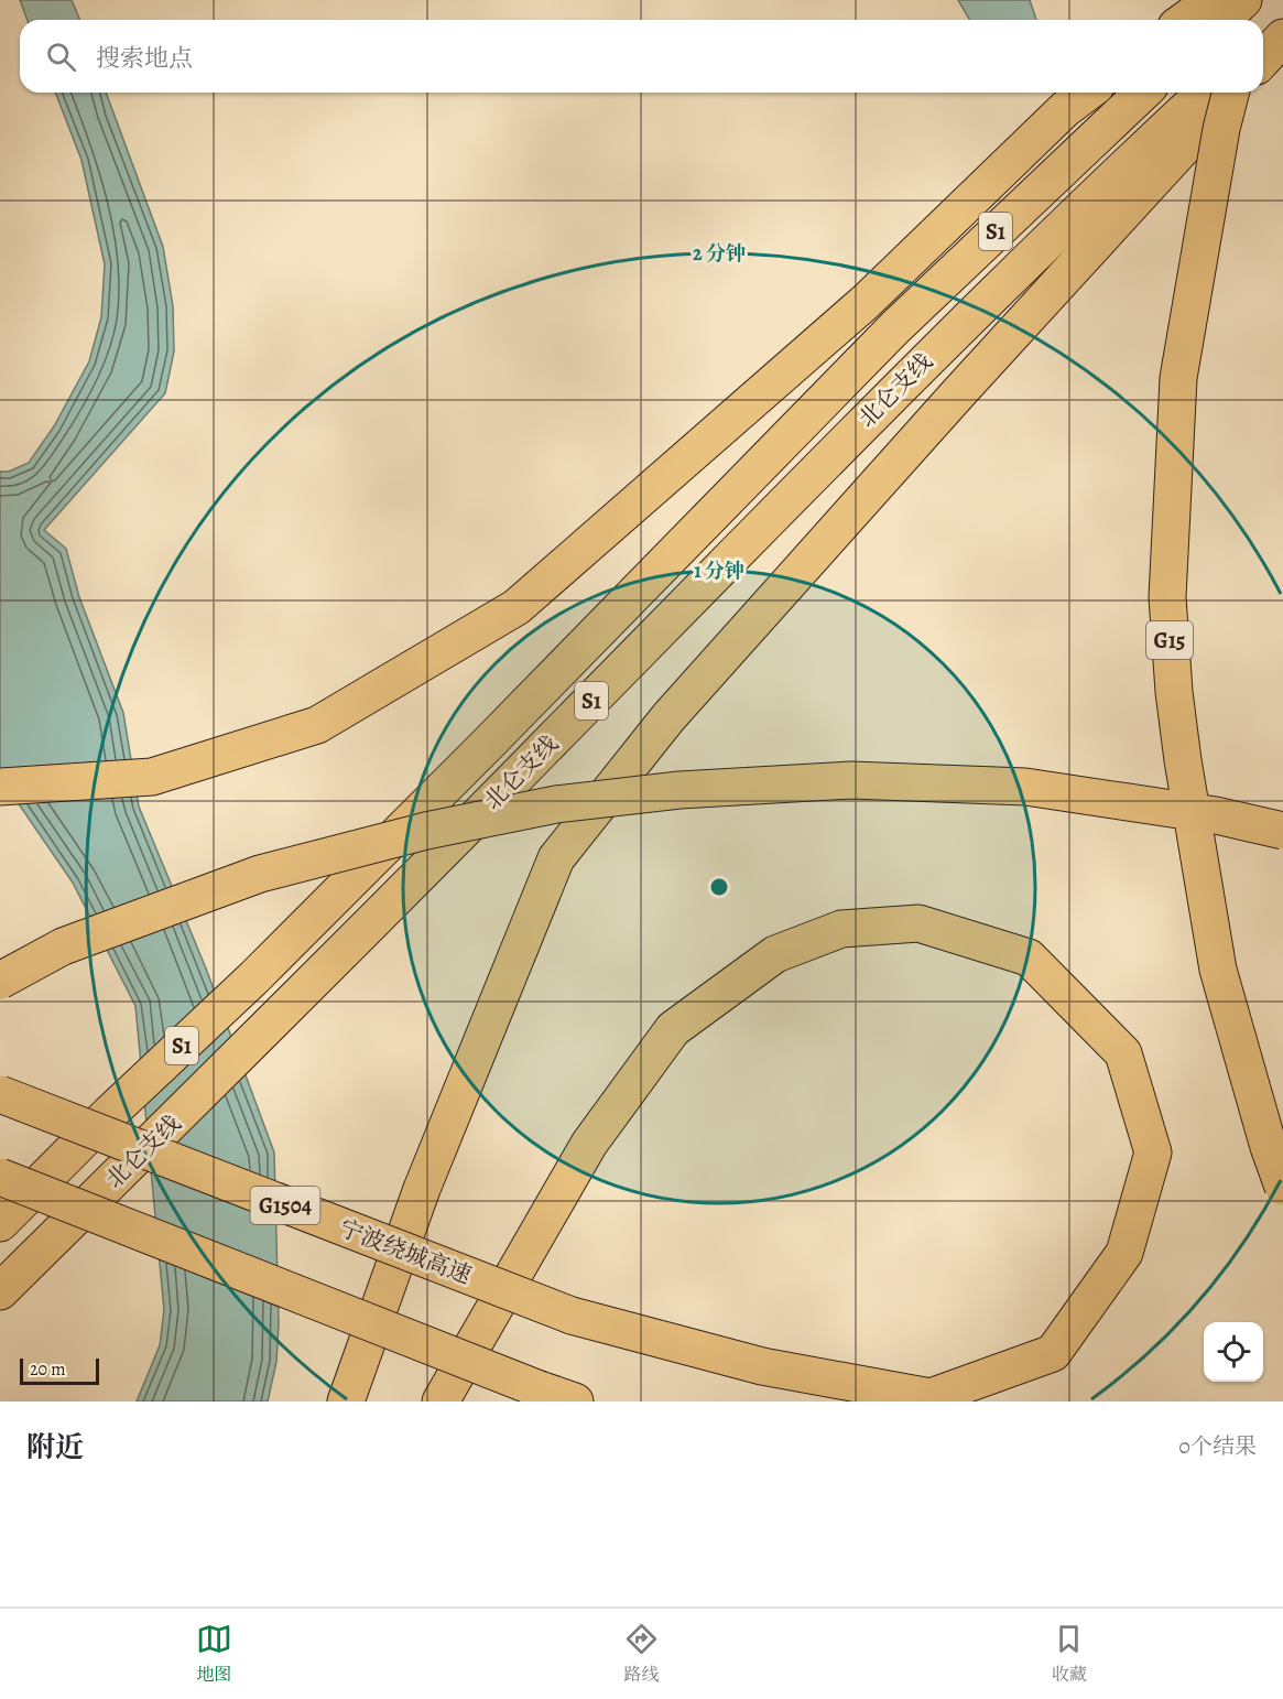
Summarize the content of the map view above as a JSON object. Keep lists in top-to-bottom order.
{
  "streets": {
    "highway": [
      "S1",
      "北仑支线",
      "G15",
      "G1504",
      "宁波绕城高速"
    ]
  },
  "scale_bar": "20 m",
  "page": {
    "search": "搜索地点",
    "scale": "20 m",
    "heading": ["附近", "0个结果"],
    "nav": ["地图", "路线", "收藏"]
  },
  "rings": ["2 分钟", "1 分钟"]
}
